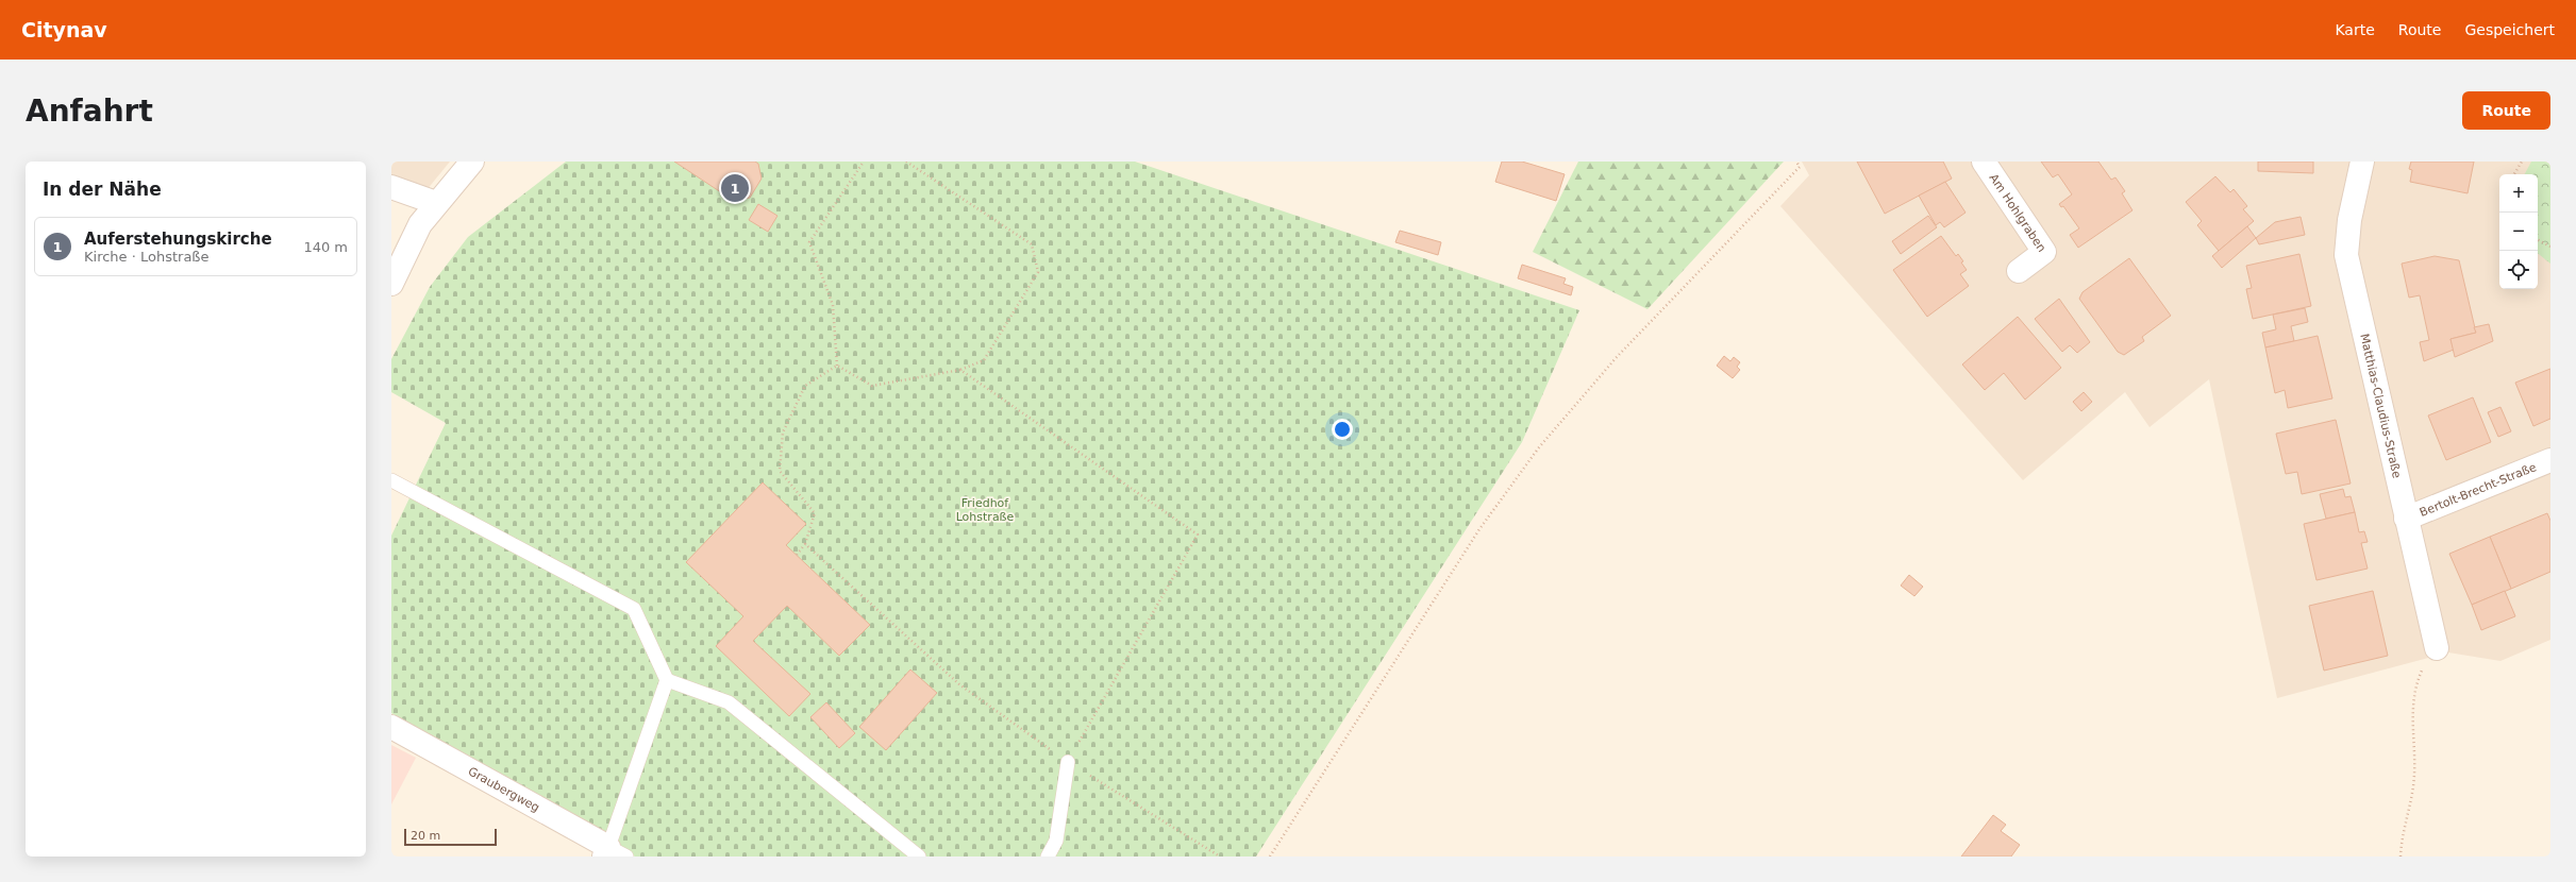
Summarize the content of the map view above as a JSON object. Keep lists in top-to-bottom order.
{
  "streets": {
    "street": [
      "Am Hohlgraben",
      "Matthias-Claudius-Straße",
      "Bertolt-Brecht-Straße",
      "Graubergweg"
    ]
  },
  "crossings": [
    ["Matthias-Claudius-Straße", "Bertolt-Brecht-Straße"]
  ],
  "parks": ["Friedhof Lohstraße"],
  "scale_bar": "20 m",
  "page": {
    "header": "Citynav",
    "nav": ["Karte", "Route", "Gespeichert"],
    "buttons": "Route",
    "title": "Anfahrt",
    "heading": "In der Nähe",
    "pins": "1",
    "map_buttons": ["+", "−"],
    "list": [
      {
        "mark": "1",
        "name": "Auferstehungskirche",
        "note": "Kirche · Lohstraße",
        "value": "140 m"
      }
    ],
    "scale": "20 m"
  }
}
